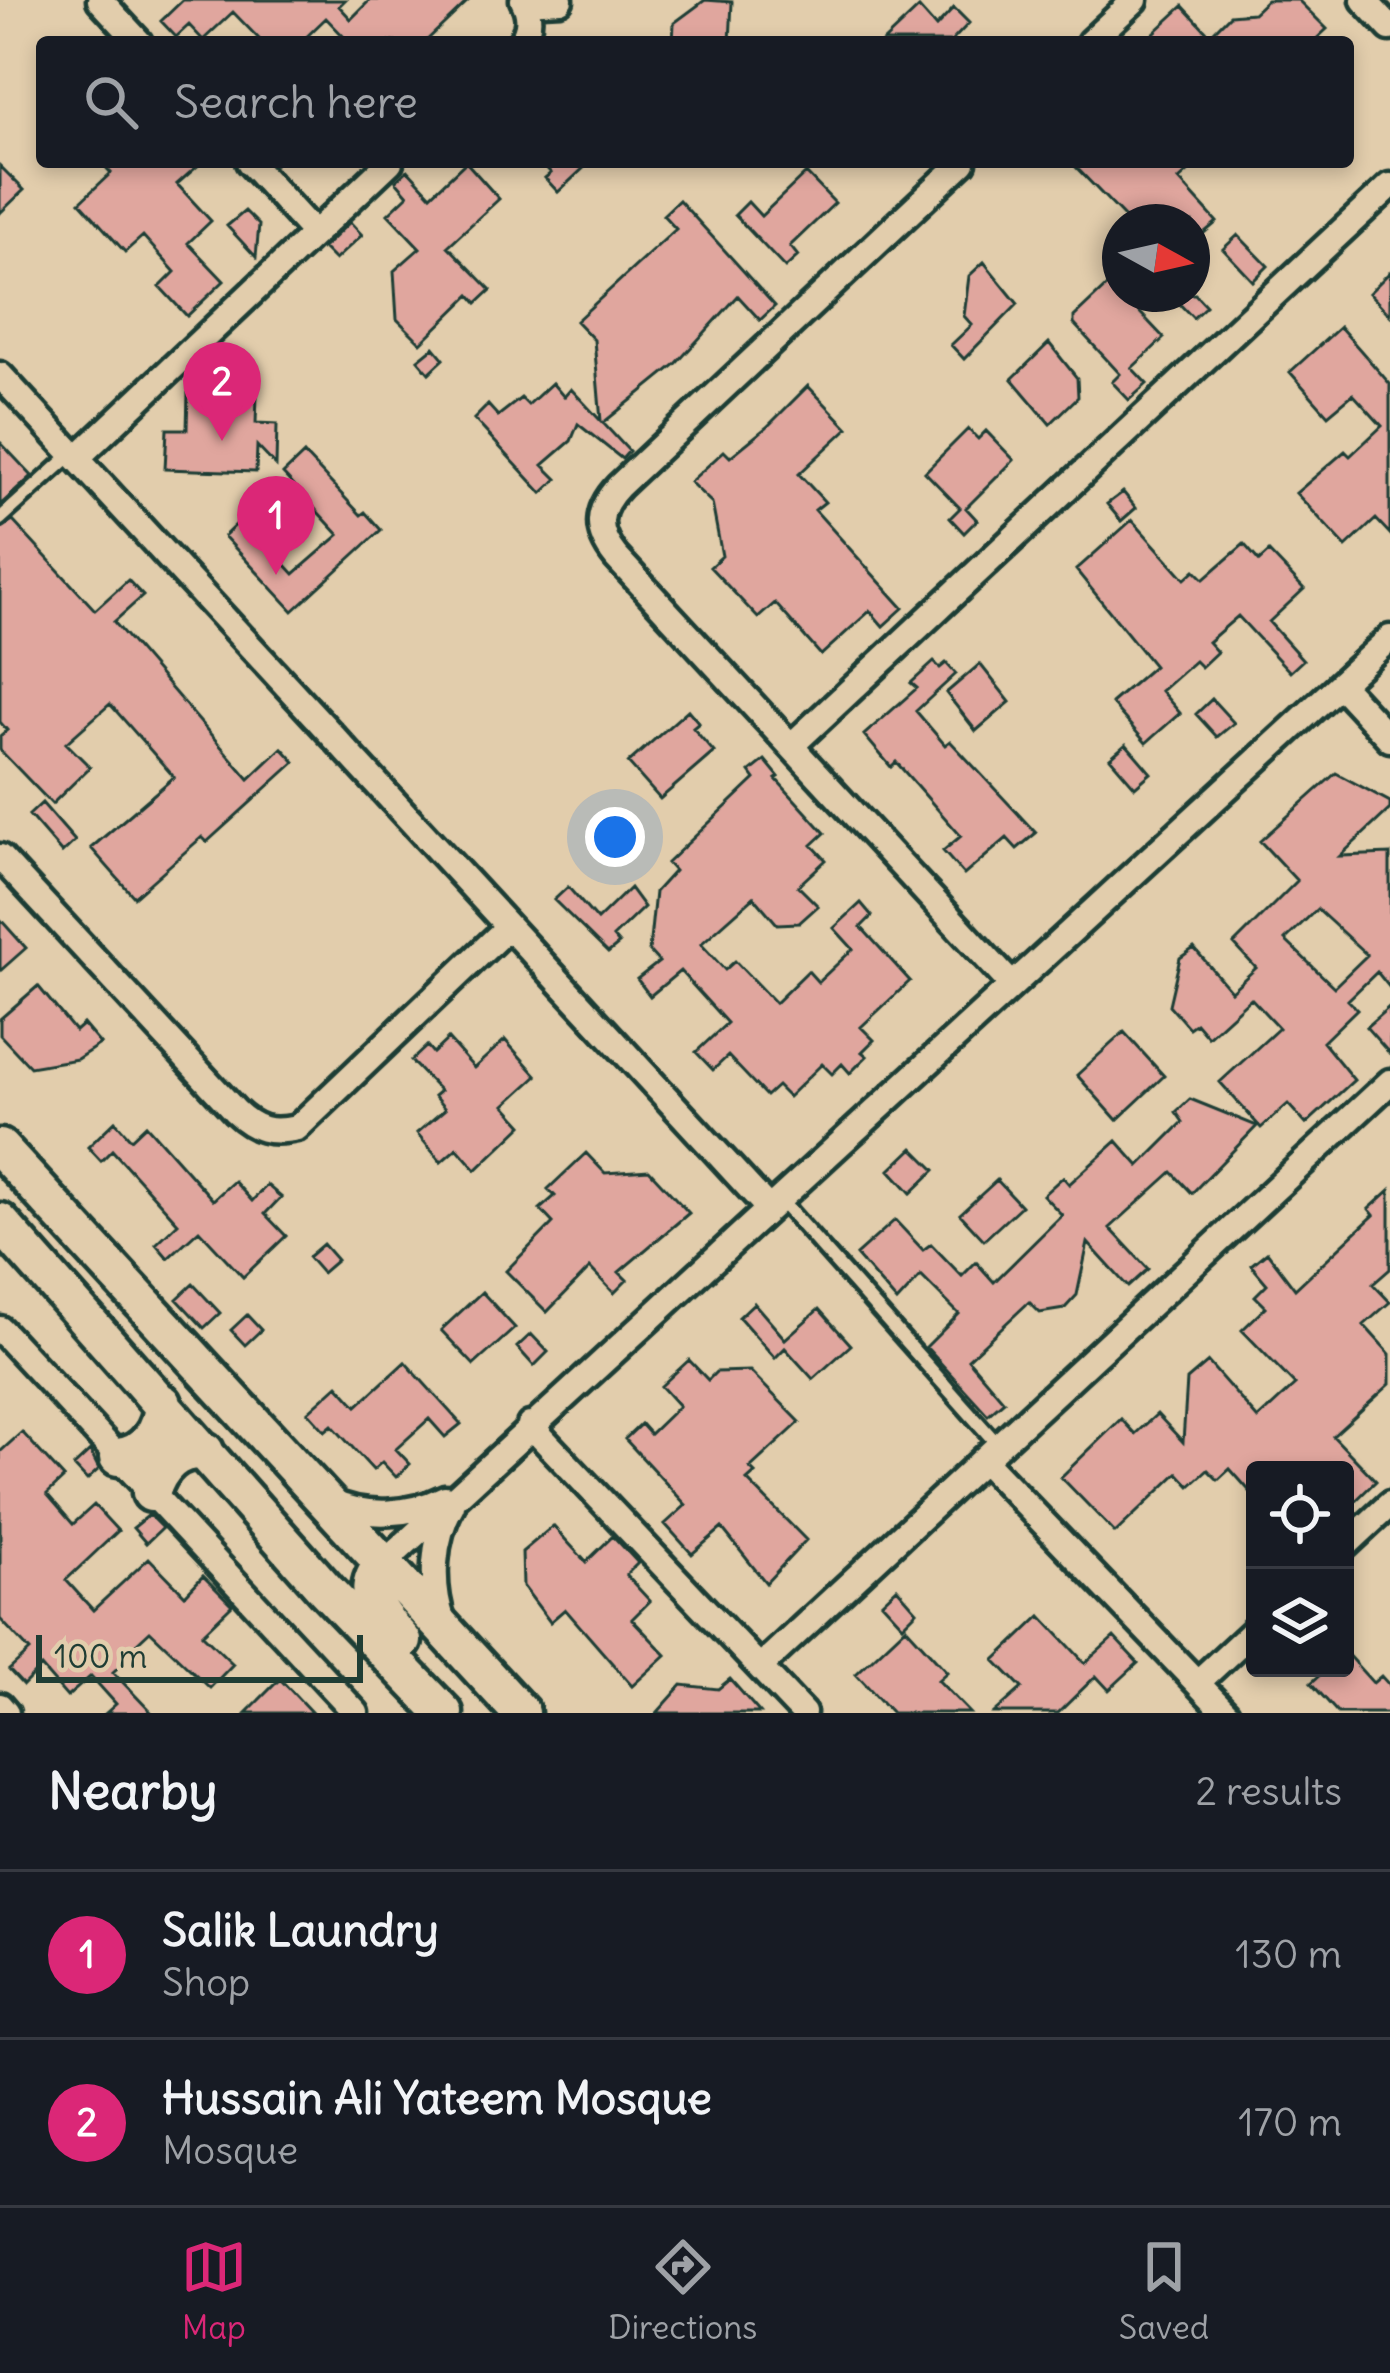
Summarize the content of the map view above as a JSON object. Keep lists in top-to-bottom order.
{
  "scale_bar": "100 m",
  "north": "right",
  "page": {
    "search": "Search here",
    "pins": ["2", "1"],
    "scale": "100 m",
    "heading": ["Nearby", "2 results"],
    "list": [
      {
        "mark": "1",
        "name": "Salik Laundry",
        "note": "Shop",
        "value": "130 m"
      },
      {
        "mark": "2",
        "name": "Hussain Ali Yateem Mosque",
        "note": "Mosque",
        "value": "170 m"
      }
    ],
    "nav": ["Map", "Directions", "Saved"]
  }
}
